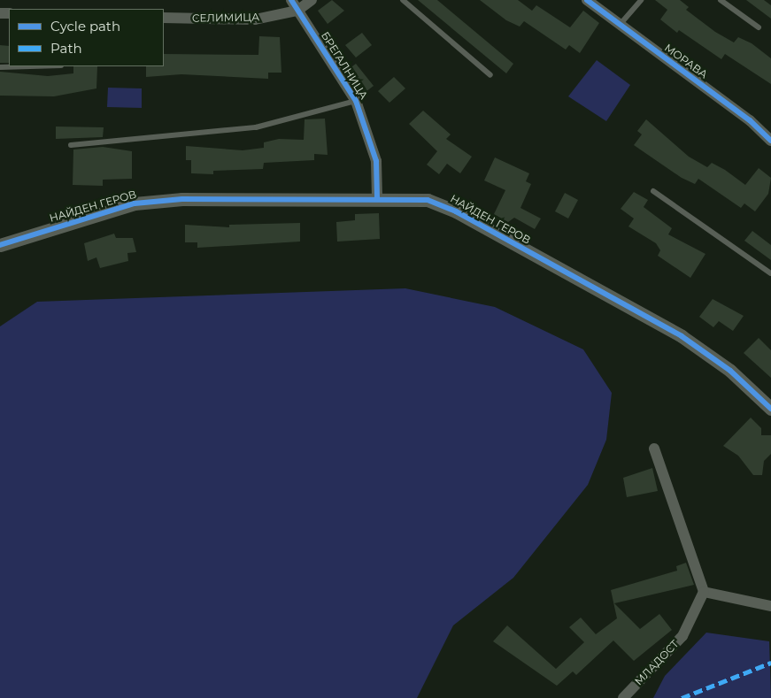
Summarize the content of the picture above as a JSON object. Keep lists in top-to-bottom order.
{
  "streets": {
    "street": [
      "СЕЛИМИЦА",
      "МОРАВА",
      "БРЕГАЛНИЦА",
      "НАЙДЕН ГЕРОВ",
      "МЛАДОСТ"
    ]
  },
  "crossings": [
    ["СЕЛИМИЦА", "БРЕГАЛНИЦА"],
    ["БРЕГАЛНИЦА", "НАЙДЕН ГЕРОВ"]
  ],
  "legend": ["Cycle path", "Path"]
}
